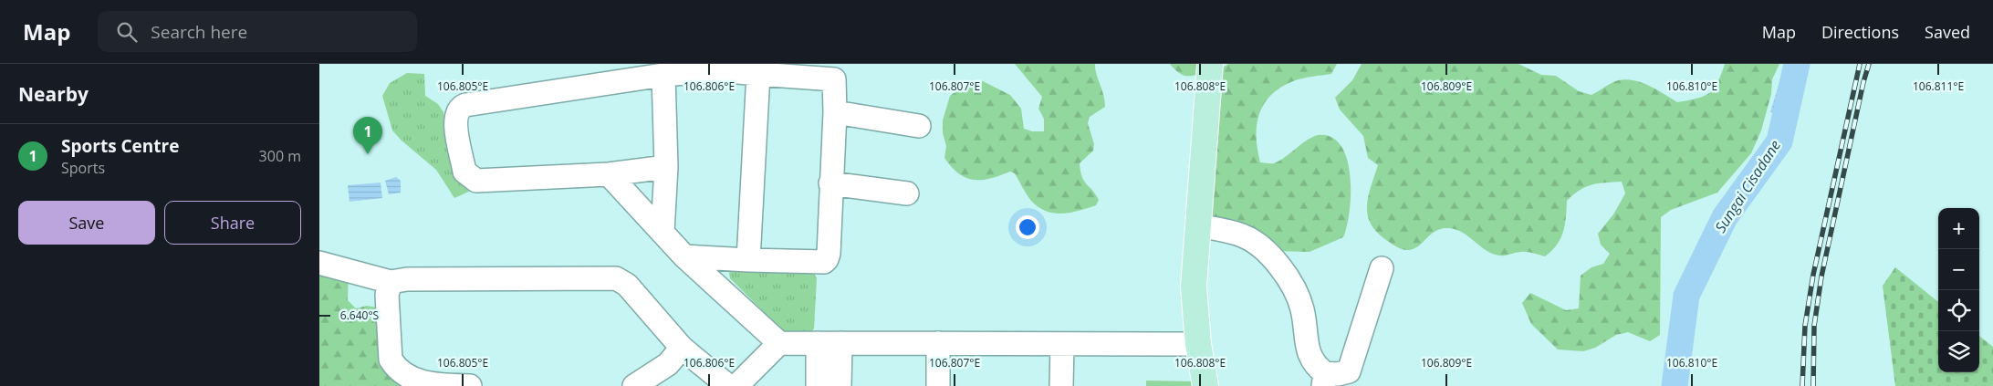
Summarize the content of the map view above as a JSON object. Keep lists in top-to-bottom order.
{
  "water": ["Sungai Cisadane"],
  "page": {
    "header": "Map",
    "search": "Search here",
    "nav": ["Map", "Directions", "Saved"],
    "heading": "Nearby",
    "pins": "1",
    "list": [
      {
        "mark": "1",
        "name": "Sports Centre",
        "note": "Sports",
        "value": "300 m"
      }
    ],
    "buttons": ["Save", "Share"],
    "map_buttons": ["+", "−"]
  },
  "coordinates": [
    "106.805°E",
    "106.806°E",
    "106.807°E",
    "106.808°E",
    "106.809°E",
    "106.810°E",
    "106.811°E",
    "6.640°S"
  ]
}
